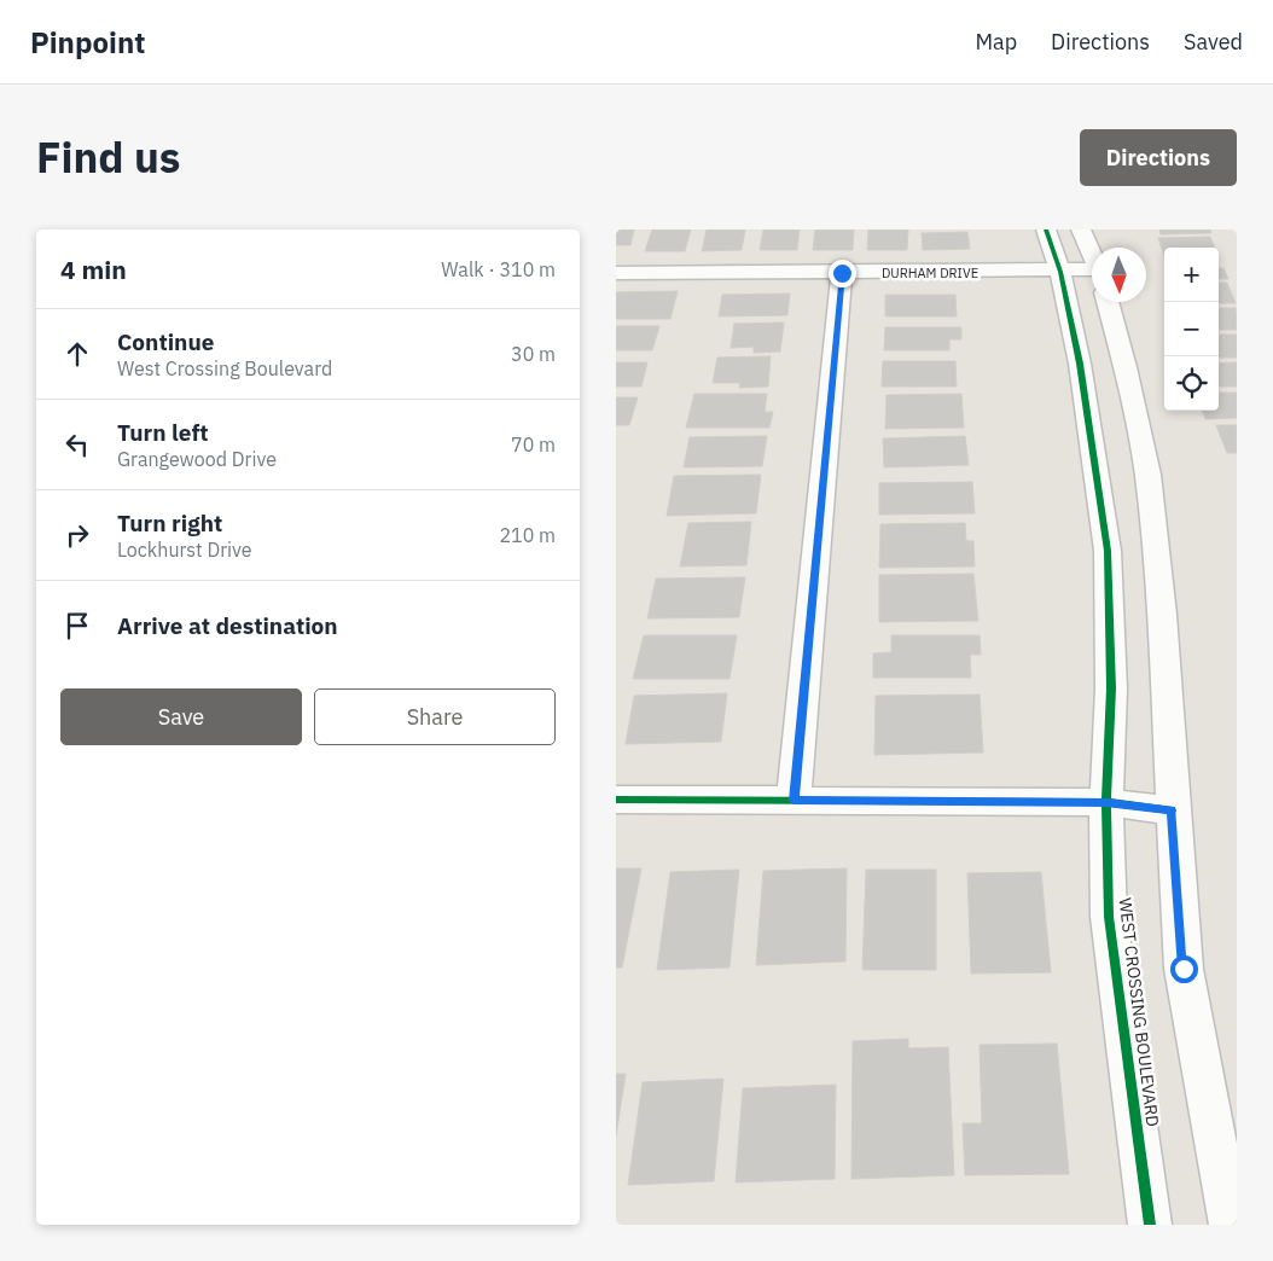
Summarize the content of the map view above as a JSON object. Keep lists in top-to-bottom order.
{
  "streets": {
    "street": ["DURHAM DRIVE", "WEST CROSSING BOULEVARD"]
  },
  "crossings": [
    ["DURHAM DRIVE", "WEST CROSSING BOULEVARD"]
  ],
  "north": "bottom",
  "page": {
    "header": "Pinpoint",
    "nav": ["Map", "Directions", "Saved"],
    "title": "Find us",
    "buttons": [
      "Directions",
      ["Save", "Share"]
    ],
    "heading": ["4 min", "Walk · 310 m"],
    "map_buttons": ["+", "−"],
    "list": [
      ["Continue", "West Crossing Boulevard", "30 m"],
      ["Turn left", "Grangewood Drive", "70 m"],
      ["Turn right", "Lockhurst Drive", "210 m"],
      "Arrive at destination"
    ]
  }
}
